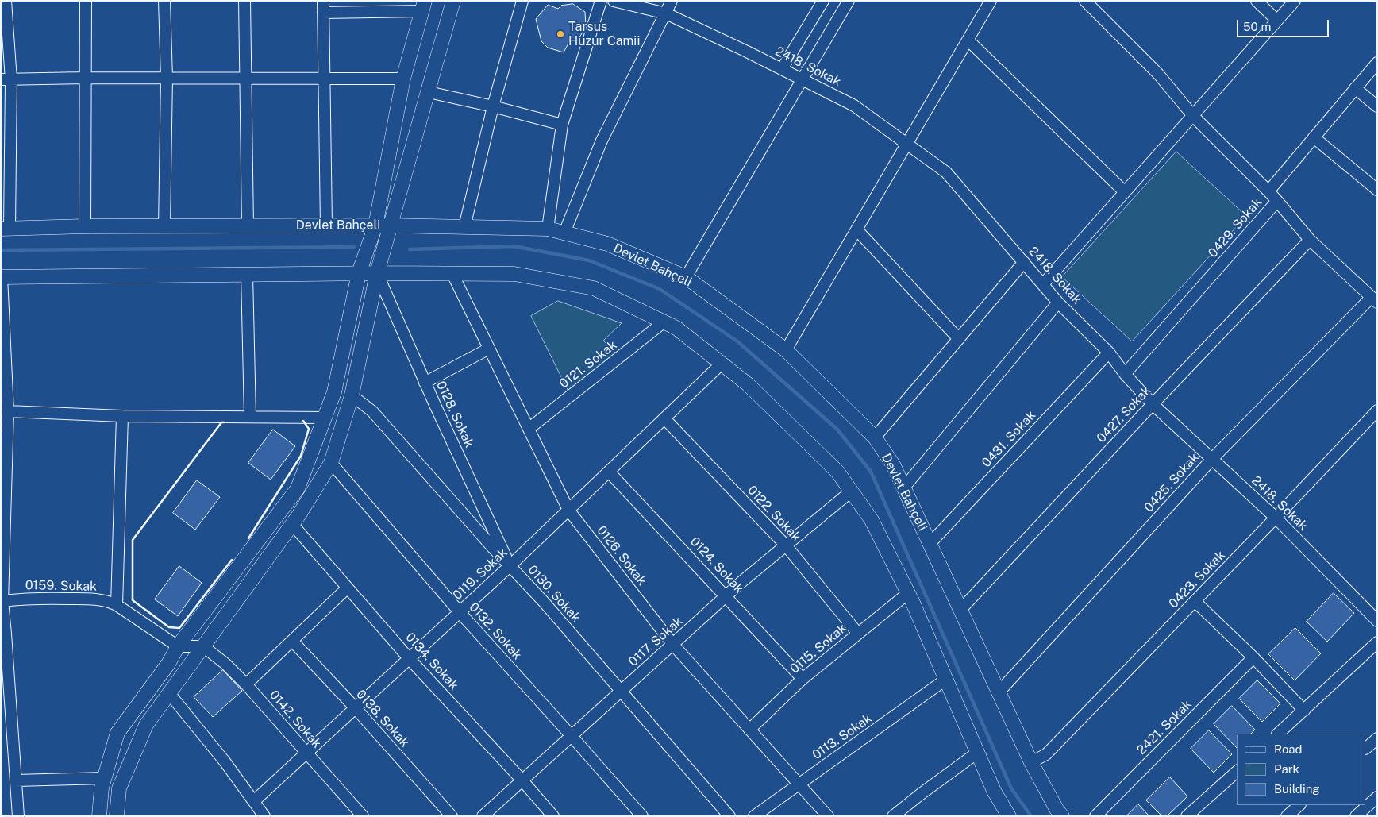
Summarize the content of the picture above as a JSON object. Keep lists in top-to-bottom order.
{
  "streets": {
    "street": [
      "2418. Sokak",
      "Devlet Bahçeli",
      "0429. Sokak",
      "0121. Sokak",
      "0128. Sokak",
      "0427. Sokak",
      "0431. Sokak",
      "0425. Sokak",
      "0122. Sokak",
      "0126. Sokak",
      "0124. Sokak",
      "0119. Sokak",
      "0423. Sokak",
      "0159. Sokak",
      "0130. Sokak",
      "0132. Sokak",
      "0117. Sokak",
      "0115. Sokak",
      "0134. Sokak",
      "0138. Sokak",
      "0142. Sokak",
      "2421. Sokak",
      "0113. Sokak"
    ]
  },
  "crossings": [
    ["2418. Sokak", "0429. Sokak"],
    ["2418. Sokak", "0427. Sokak"],
    ["2418. Sokak", "0431. Sokak"],
    ["2418. Sokak", "0425. Sokak"],
    ["2418. Sokak", "0423. Sokak"],
    ["Devlet Bahçeli", "0427. Sokak"],
    ["Devlet Bahçeli", "0431. Sokak"],
    ["Devlet Bahçeli", "0425. Sokak"],
    ["Devlet Bahçeli", "0423. Sokak"],
    ["0121. Sokak", "0126. Sokak"],
    ["0128. Sokak", "0119. Sokak"],
    ["0128. Sokak", "0130. Sokak"],
    ["0122. Sokak", "0119. Sokak"],
    ["0122. Sokak", "0117. Sokak"],
    ["0122. Sokak", "0115. Sokak"],
    ["0126. Sokak", "0119. Sokak"],
    ["0126. Sokak", "0117. Sokak"],
    ["0126. Sokak", "0115. Sokak"],
    ["0126. Sokak", "0113. Sokak"],
    ["0124. Sokak", "0119. Sokak"],
    ["0124. Sokak", "0117. Sokak"],
    ["0124. Sokak", "0115. Sokak"],
    ["0119. Sokak", "0130. Sokak"],
    ["0119. Sokak", "0132. Sokak"],
    ["0119. Sokak", "0134. Sokak"],
    ["0119. Sokak", "0138. Sokak"],
    ["0119. Sokak", "0142. Sokak"],
    ["0130. Sokak", "0117. Sokak"],
    ["0132. Sokak", "0117. Sokak"],
    ["0117. Sokak", "0134. Sokak"]
  ],
  "places": ["Tarsus Huzur Camii"],
  "legend": ["Road", "Park", "Building"],
  "scale_bar": "50 m"
}
